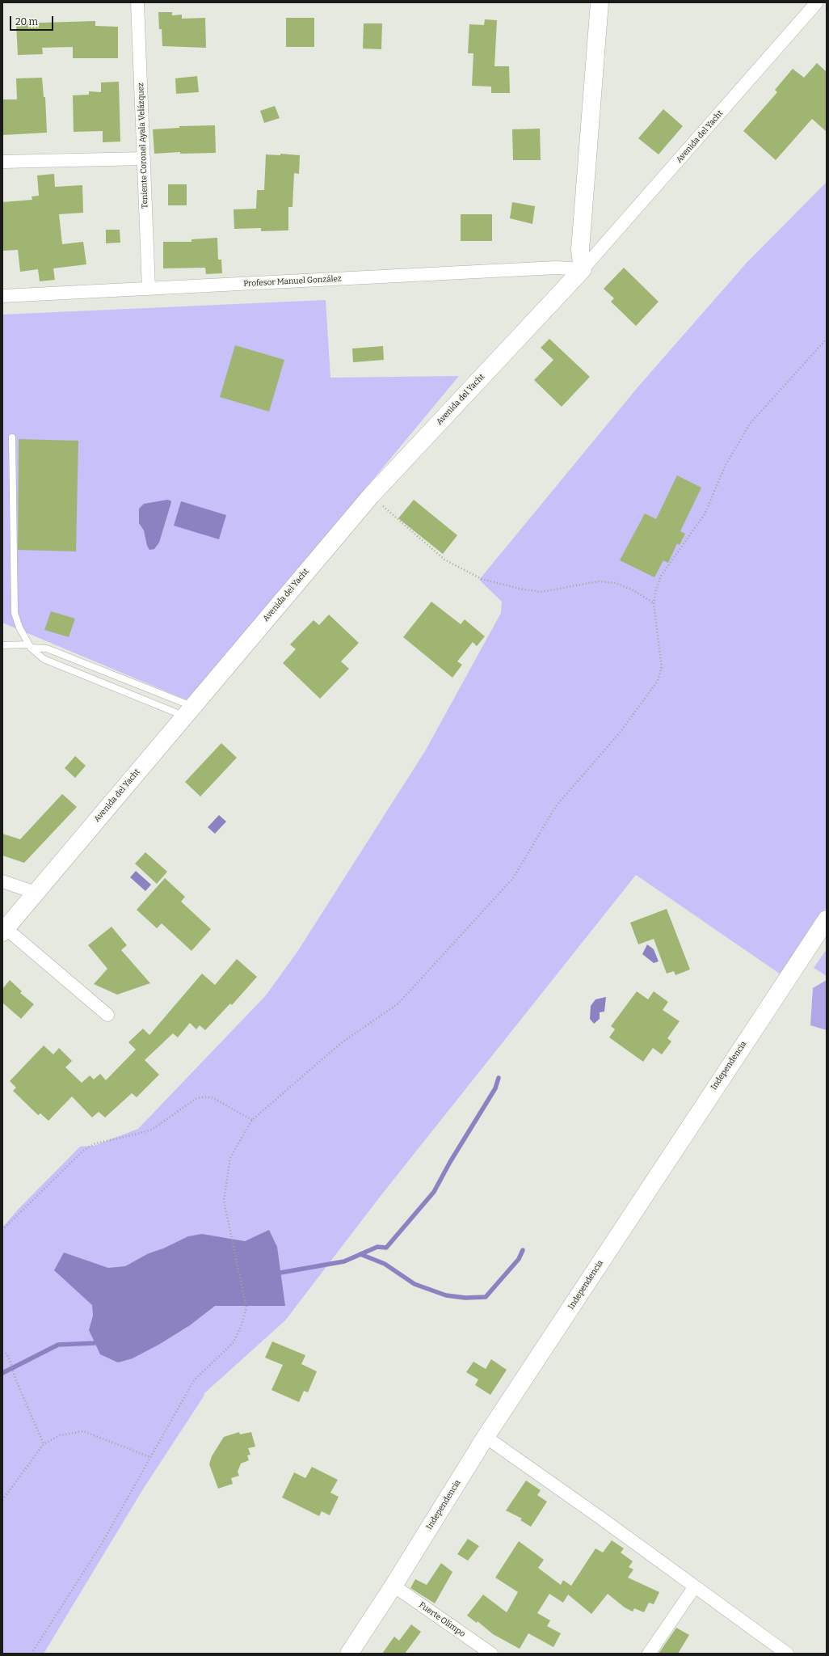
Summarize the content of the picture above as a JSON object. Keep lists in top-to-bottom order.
{
  "streets": {
    "street": [
      "Avenida del Yacht",
      "Teniente Coronel Ayala Velázquez",
      "Profesor Manuel González",
      "Independencia",
      "Fuerte Olimpo"
    ]
  },
  "crossings": [
    ["Avenida del Yacht", "Profesor Manuel González"],
    ["Teniente Coronel Ayala Velázquez", "Profesor Manuel González"],
    ["Independencia", "Fuerte Olimpo"]
  ],
  "scale_bar": "20 m"
}
